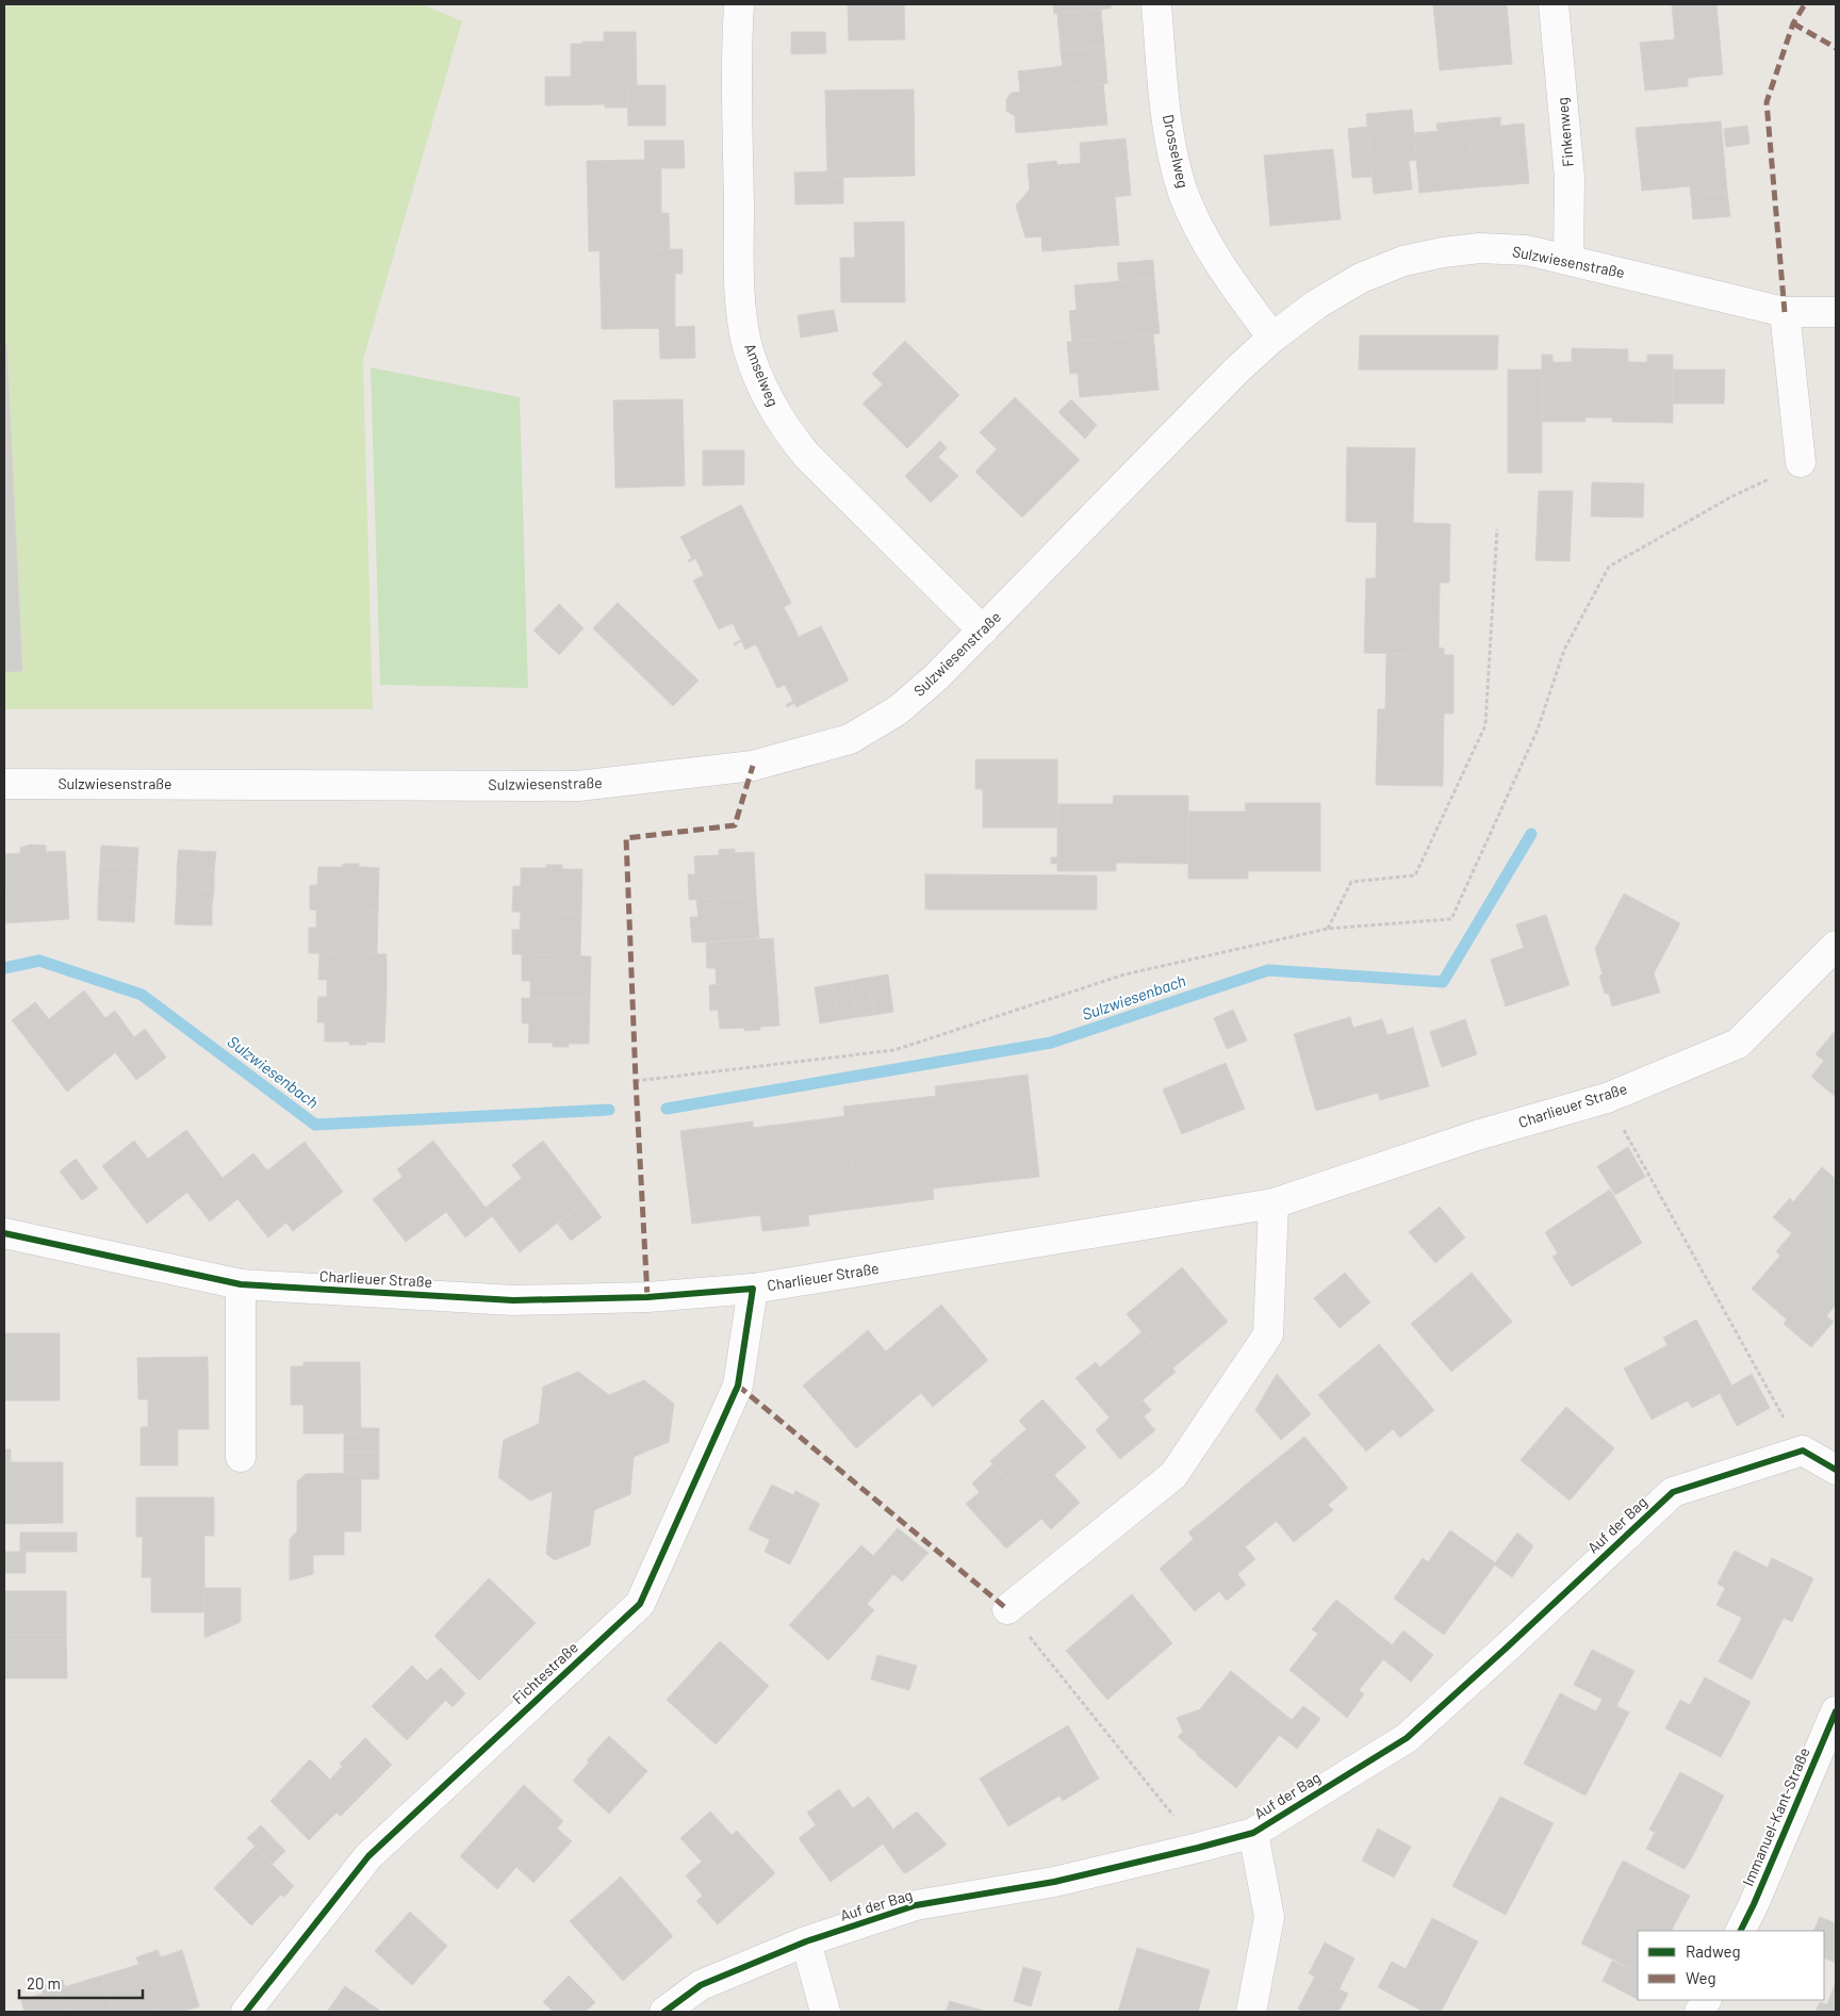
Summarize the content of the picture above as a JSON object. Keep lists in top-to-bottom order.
{
  "streets": {
    "street": [
      "Finkenweg",
      "Drosselweg",
      "Sulzwiesenstraße",
      "Amselweg",
      "Charlieuer Straße",
      "Auf der Bag",
      "Fichtestraße",
      "Immanuel-Kant-Straße"
    ]
  },
  "crossings": [
    ["Finkenweg", "Sulzwiesenstraße"],
    ["Drosselweg", "Sulzwiesenstraße"],
    ["Sulzwiesenstraße", "Amselweg"],
    ["Charlieuer Straße", "Fichtestraße"]
  ],
  "water": ["Sulzwiesenbach"],
  "legend": ["Radweg", "Weg"],
  "scale_bar": "20 m"
}
